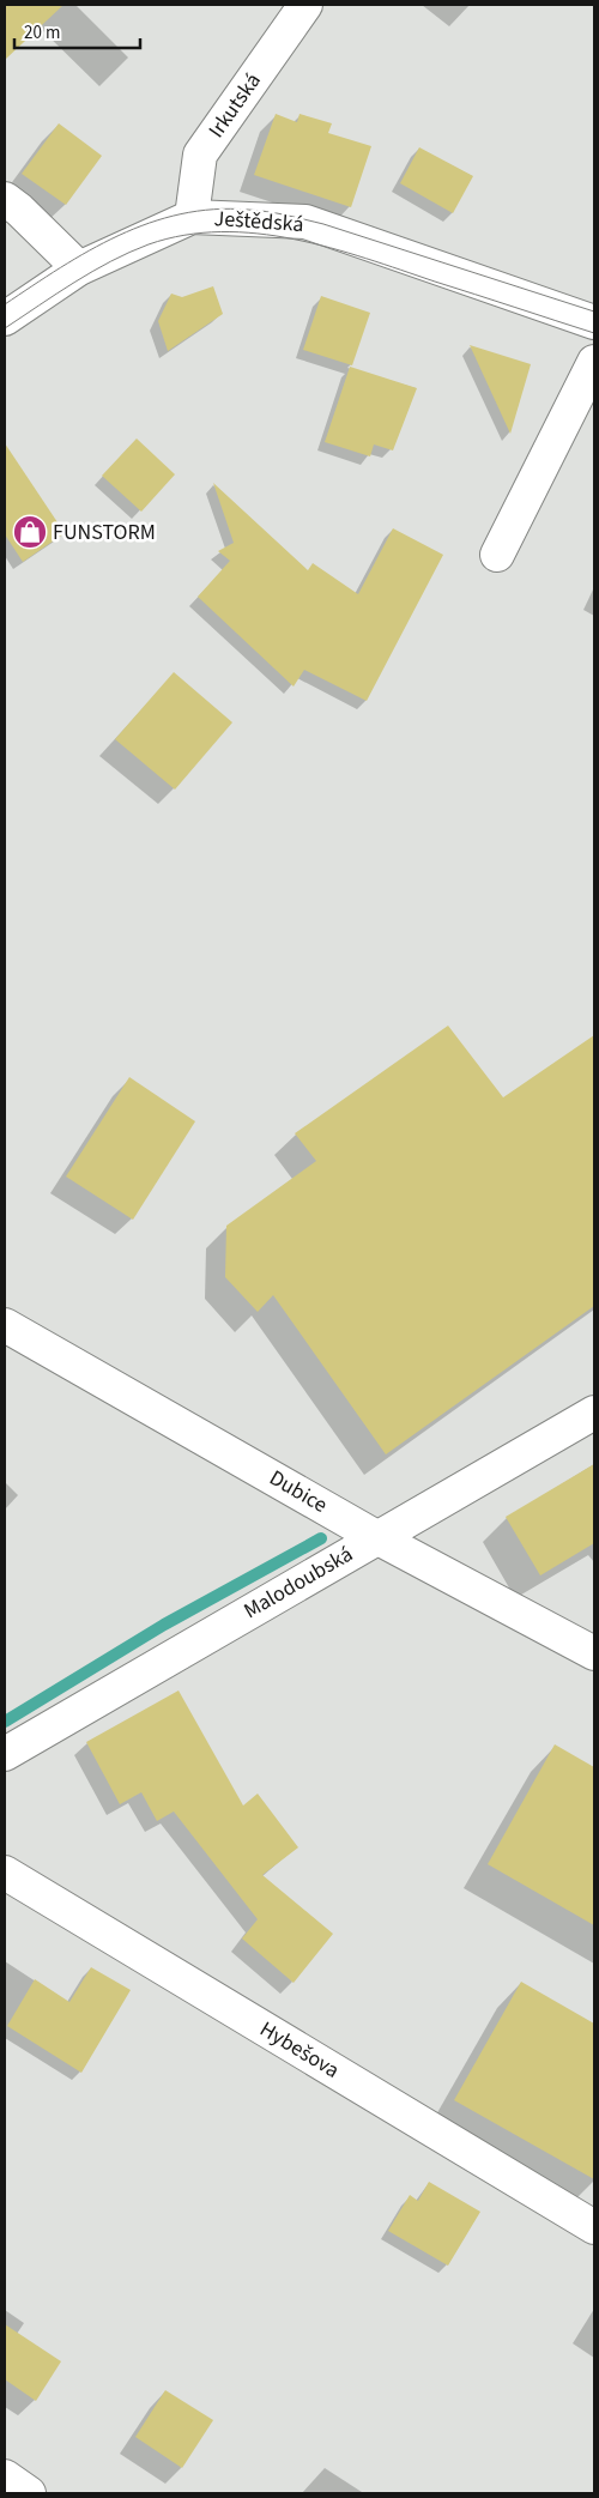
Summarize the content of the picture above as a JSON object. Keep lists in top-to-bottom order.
{
  "streets": {
    "street": [
      "Irkutská",
      "Ještědská",
      "Dubice",
      "Malodoubská",
      "Hybešova"
    ]
  },
  "crossings": [
    ["Irkutská", "Ještědská"],
    ["Dubice", "Malodoubská"]
  ],
  "places": {
    "shop": ["FUNSTORM"]
  },
  "scale_bar": "20 m"
}
